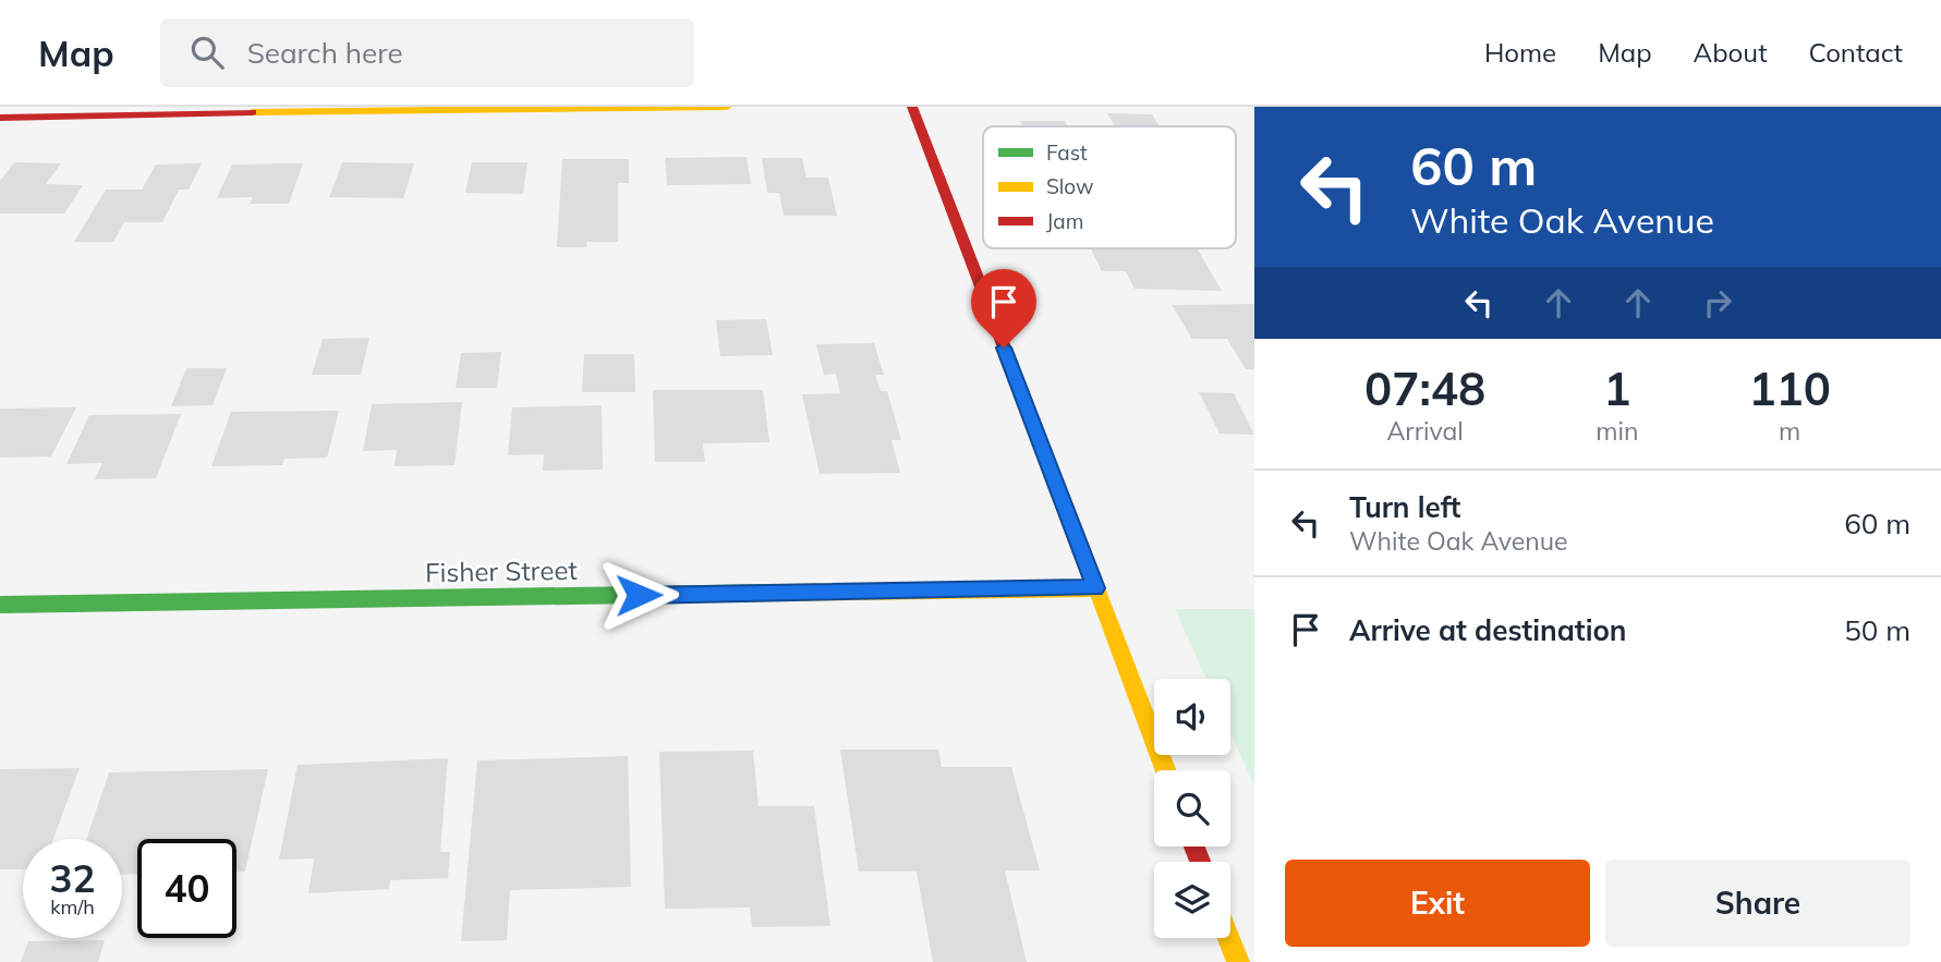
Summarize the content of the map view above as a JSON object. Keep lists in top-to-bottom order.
{
  "streets": {
    "street": ["Fisher Street"]
  },
  "legend": ["Fast", "Slow", "Jam"],
  "page": {
    "header": "Map",
    "search": "Search here",
    "nav": [
      "Home",
      "Map",
      "About",
      "Contact"
    ],
    "turn": ["60 m", "White Oak Avenue"],
    "eta": [
      "07:48",
      "Arrival",
      "1",
      "min",
      "110",
      "m"
    ],
    "list": [
      {
        "name": "Turn left",
        "note": "White Oak Avenue",
        "value": "60 m"
      },
      {
        "name": "Arrive at destination",
        "value": "50 m"
      }
    ],
    "speed": "32 km/h",
    "limit": "40",
    "buttons": ["Exit", "Share"]
  }
}
